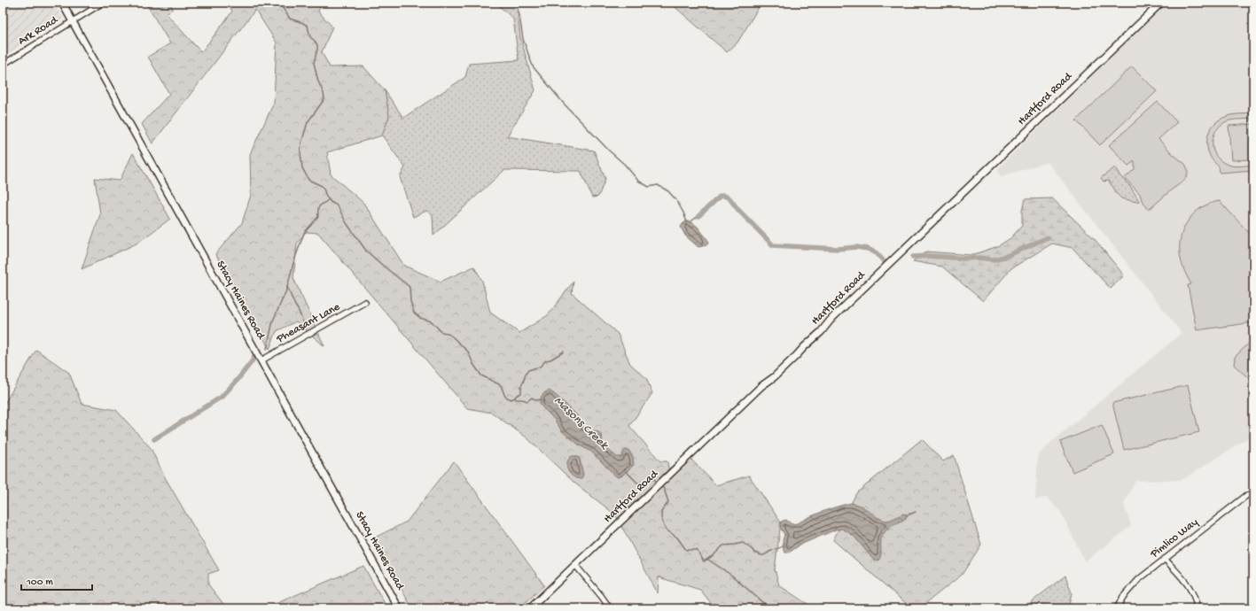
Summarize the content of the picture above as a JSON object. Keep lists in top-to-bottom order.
{
  "streets": {
    "street": [
      "Ark Road",
      "Hartford Road",
      "Stacy Haines Road",
      "Pheasant Lane",
      "Pimlico Way"
    ]
  },
  "crossings": [
    ["Ark Road", "Stacy Haines Road"],
    ["Stacy Haines Road", "Pheasant Lane"]
  ],
  "water": ["Masons Creek"],
  "scale_bar": "100 m"
}
